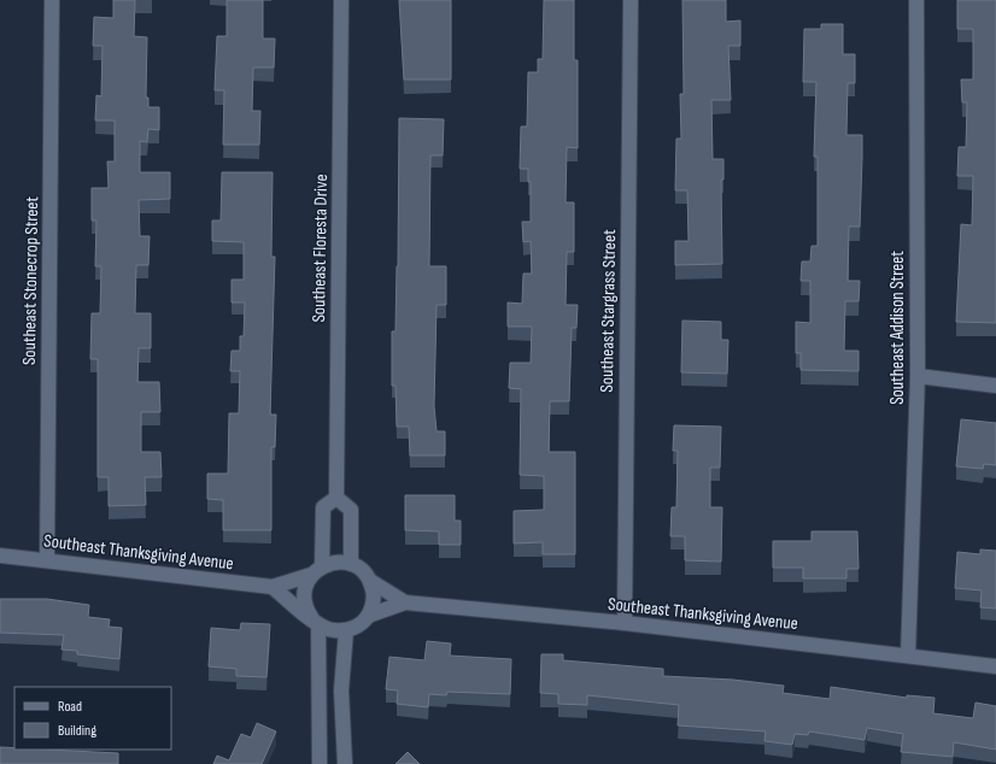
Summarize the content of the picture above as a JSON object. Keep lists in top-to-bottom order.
{
  "streets": {
    "street": [
      "Southeast Floresta Drive",
      "Southeast Stonecrop Street",
      "Southeast Stargrass Street",
      "Southeast Addison Street",
      "Southeast Thanksgiving Avenue"
    ]
  },
  "crossings": [
    ["Southeast Stonecrop Street", "Southeast Thanksgiving Avenue"],
    ["Southeast Stargrass Street", "Southeast Thanksgiving Avenue"],
    ["Southeast Addison Street", "Southeast Thanksgiving Avenue"]
  ],
  "legend": ["Road", "Building"]
}
